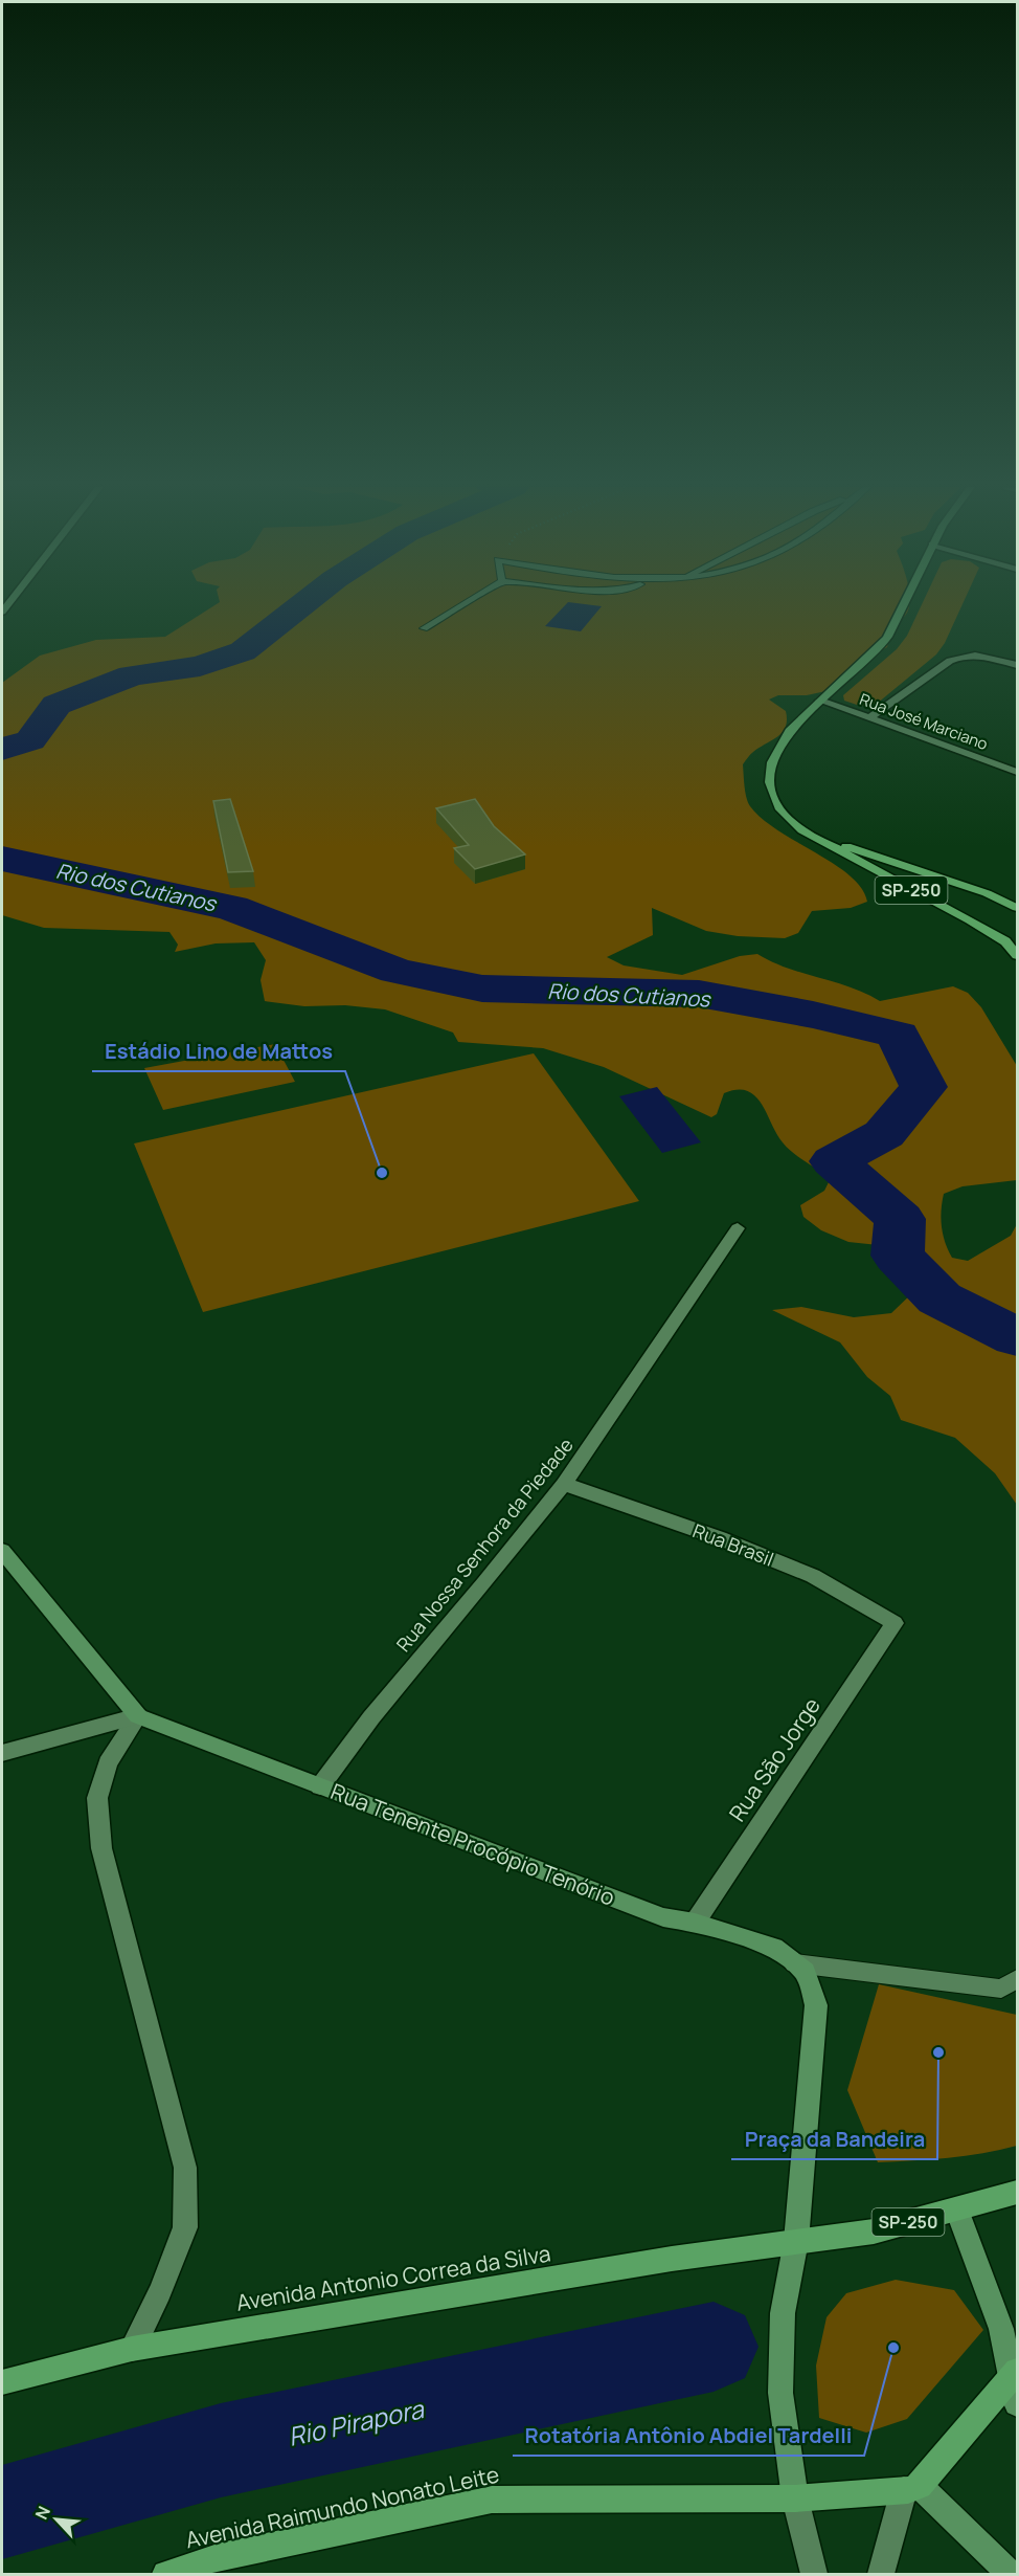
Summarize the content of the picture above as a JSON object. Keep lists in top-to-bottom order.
{
  "streets": {
    "main road": [
      "SP-250",
      "Rua Tenente Procópio Tenório",
      "Avenida Antonio Correa da Silva",
      "Avenida Raimundo Nonato Leite"
    ],
    "street": [
      "Rua José Marciano",
      "Rua Nossa Senhora da Piedade",
      "Rua Brasil",
      "Rua São Jorge"
    ]
  },
  "crossings": [
    ["Rua José Marciano", "SP-250"],
    ["SP-250", "Avenida Antonio Correa da Silva"],
    ["Rua Nossa Senhora da Piedade", "Rua Brasil"],
    ["Rua Nossa Senhora da Piedade", "Rua Tenente Procópio Tenório"],
    ["Rua Brasil", "Rua São Jorge"],
    ["Rua São Jorge", "Rua Tenente Procópio Tenório"]
  ],
  "water": ["Rio dos Cutianos", "Rio Pirapora"],
  "places": ["Estádio Lino de Mattos", "Praça da Bandeira", "Rotatória Antônio Abdiel Tardelli"],
  "north": "top left"
}
